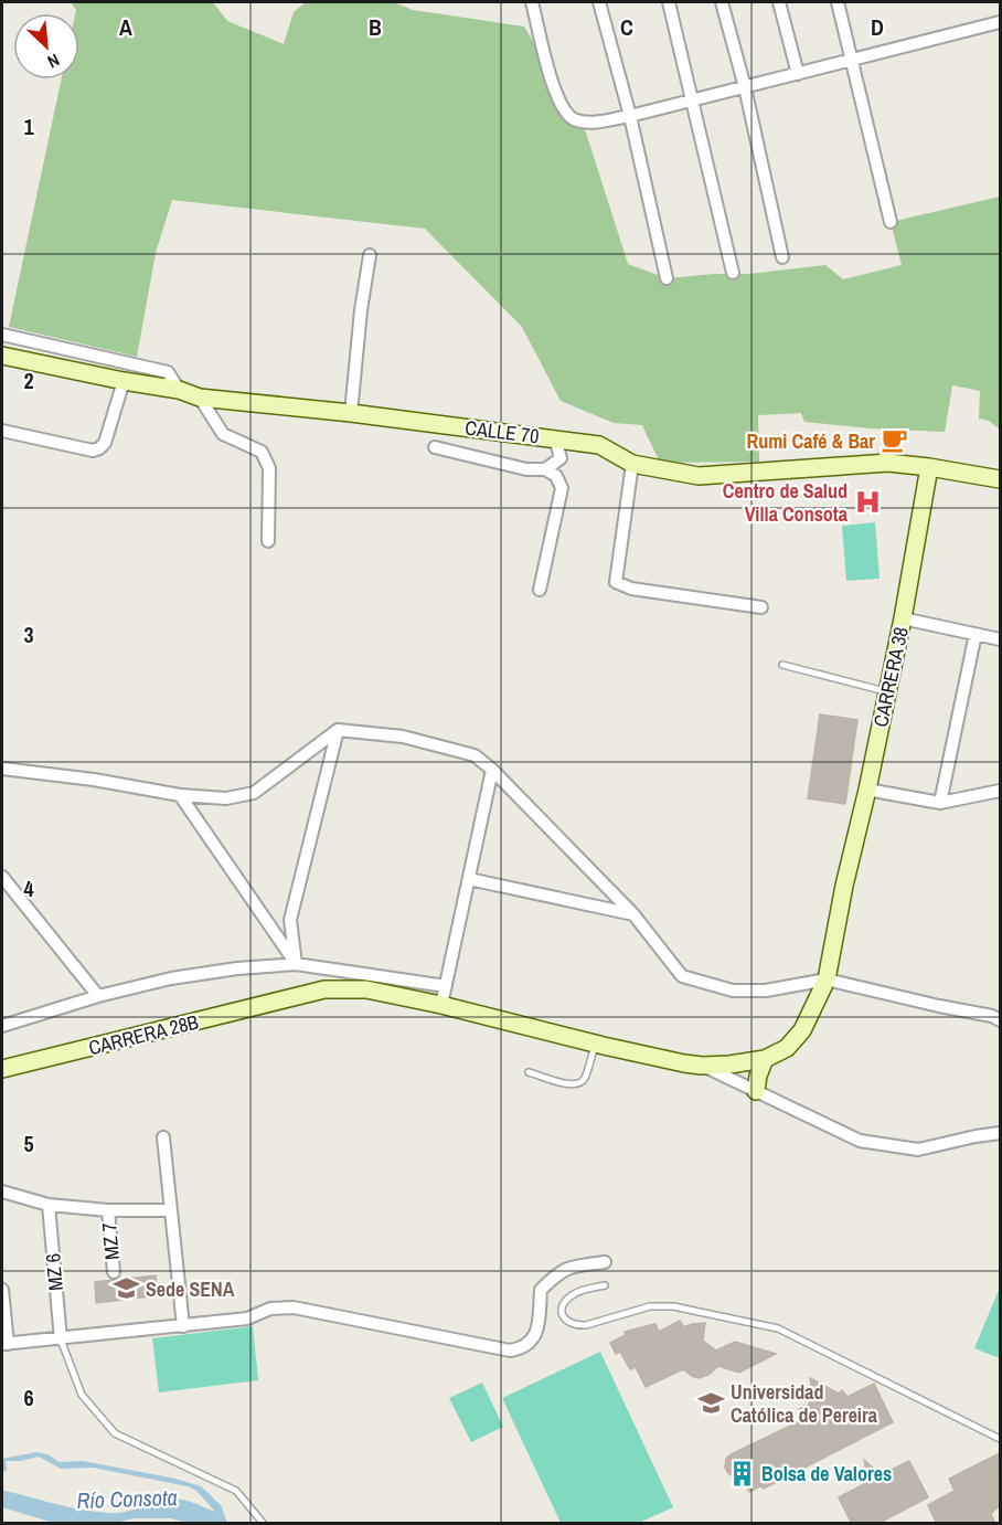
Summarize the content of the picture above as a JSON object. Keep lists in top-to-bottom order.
{
  "streets": {
    "street": [
      "CALLE 70",
      "CARRERA 38",
      "CARRERA 28B",
      "MZ 7",
      "MZ 6"
    ]
  },
  "crossings": [
    ["CALLE 70", "CARRERA 38"],
    ["CARRERA 38", "CARRERA 28B"]
  ],
  "water": ["Río Consota"],
  "places": {
    "cafe": ["Rumi Café & Bar"],
    "hospital": ["Centro de Salud Villa Consota"],
    "school or university": ["Sede SENA", "Universidad Católica de Pereira"],
    "building": ["Bolsa de Valores"]
  },
  "north": "bottom right",
  "grid": {
    "columns": [
      "A",
      "B",
      "C",
      "D"
    ],
    "rows": [
      "1",
      "2",
      "3",
      "4",
      "5",
      "6"
    ]
  }
}
